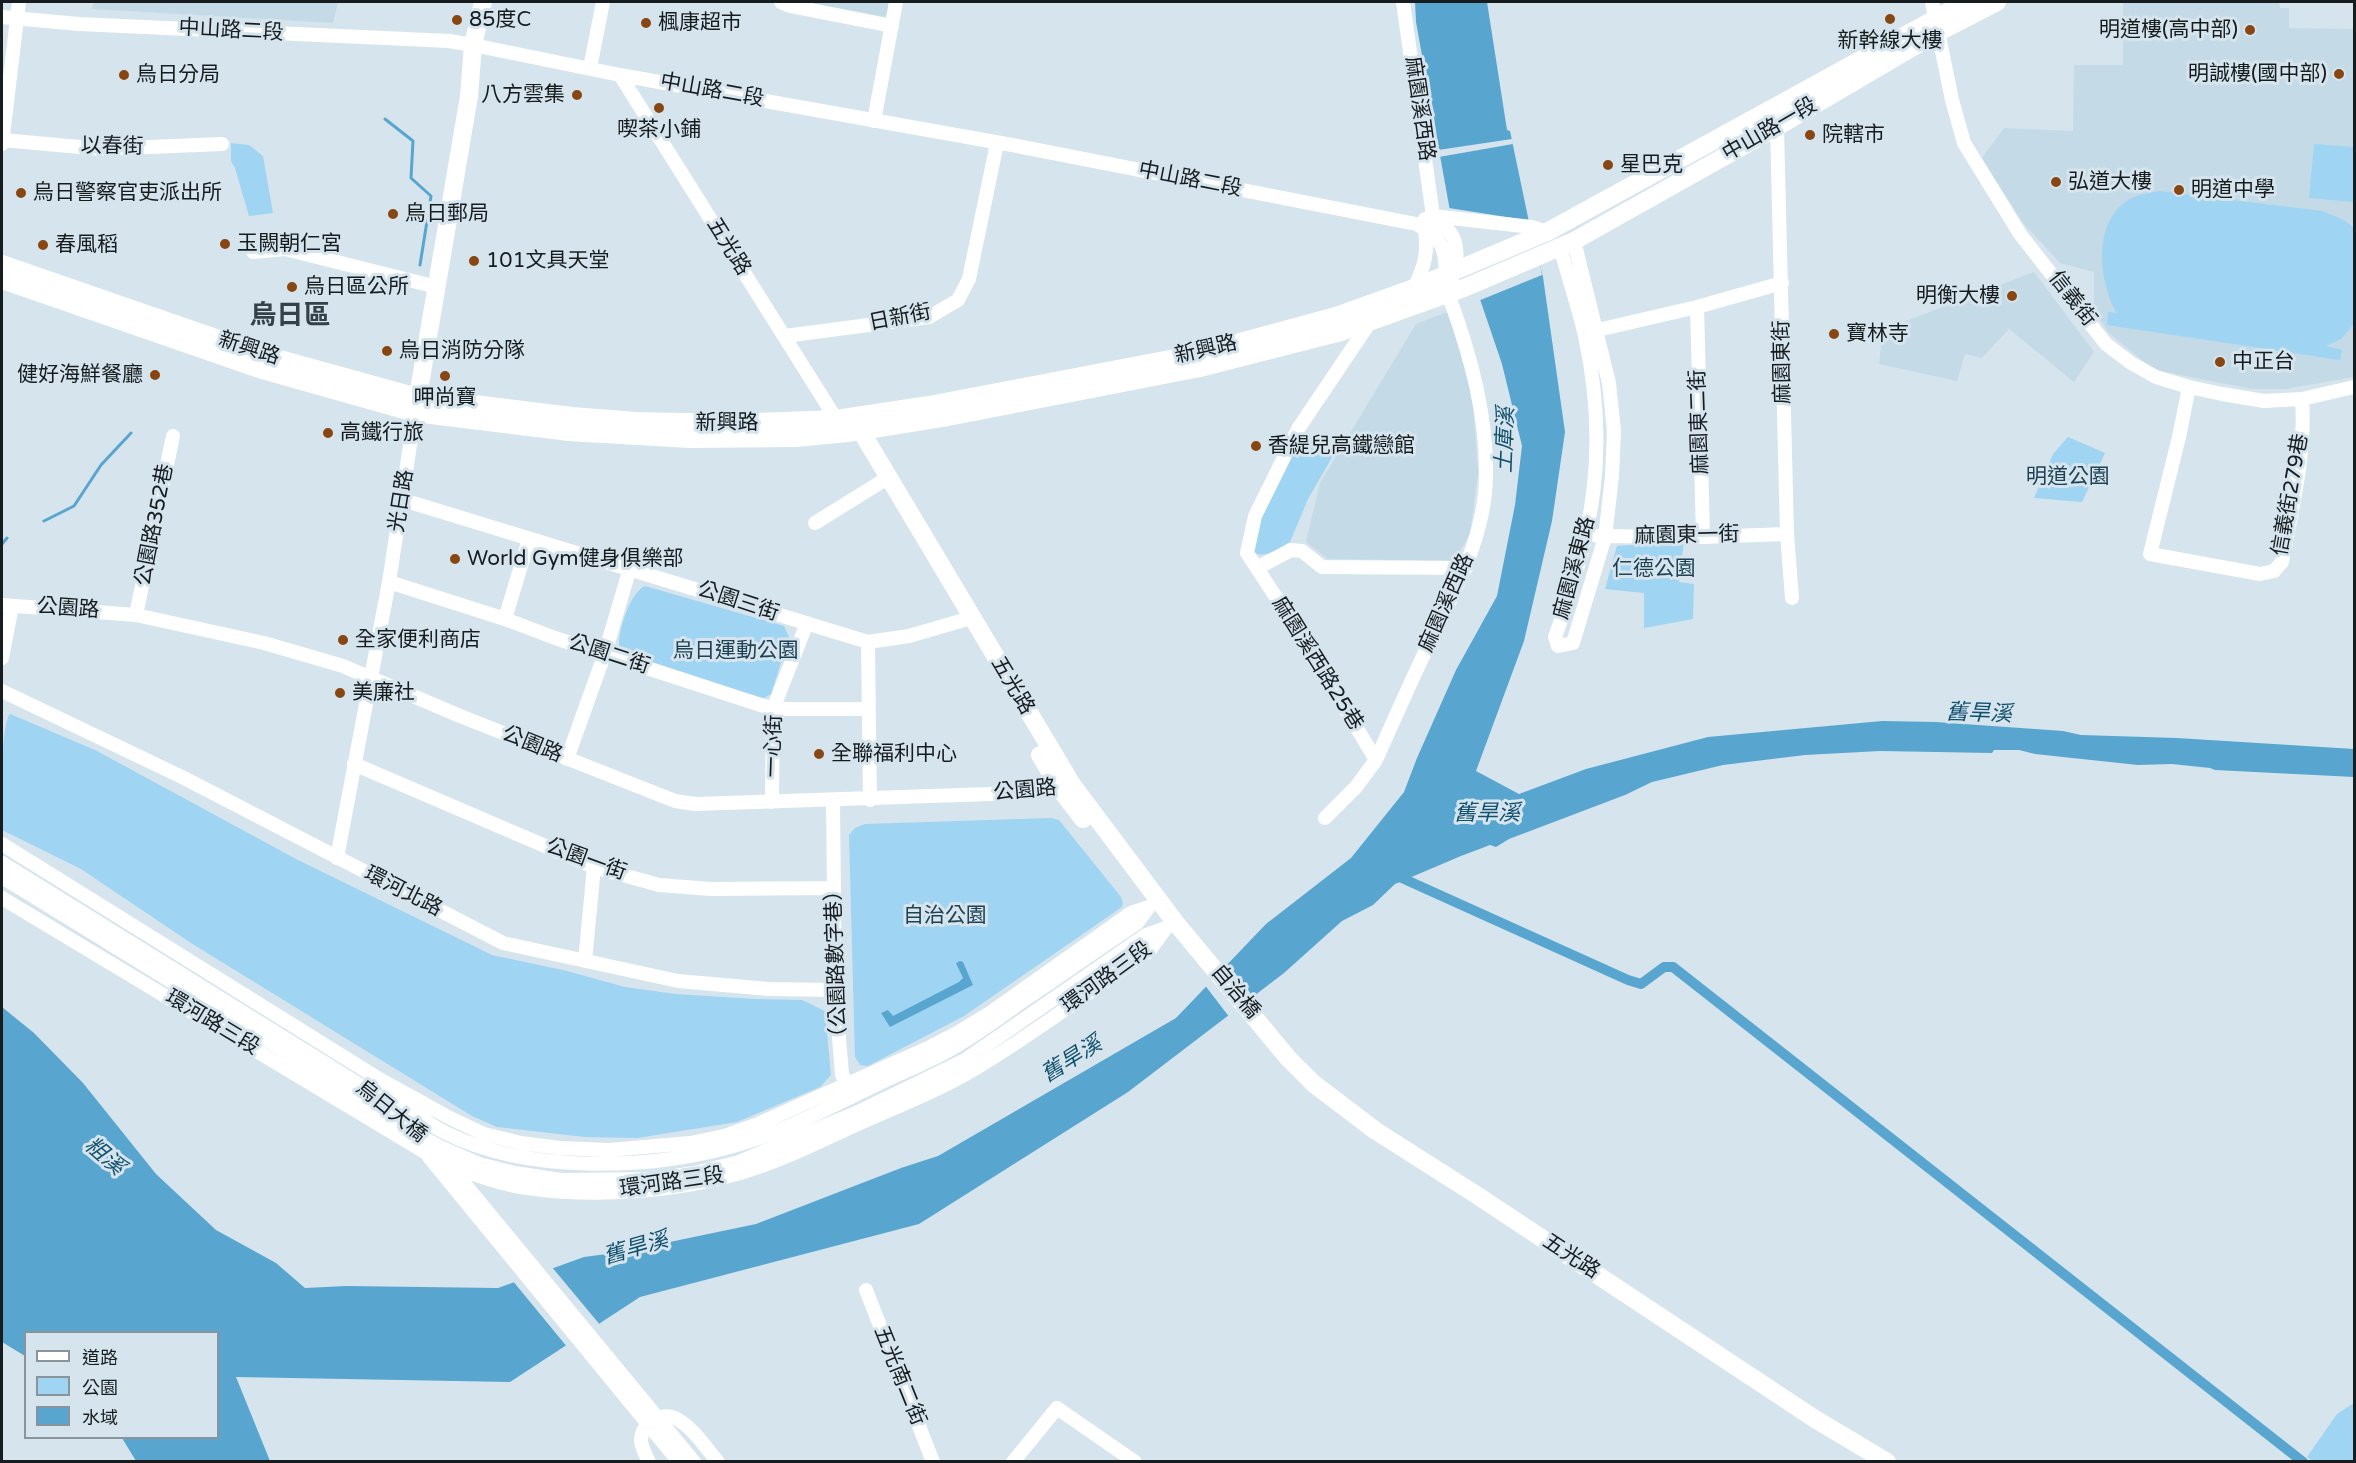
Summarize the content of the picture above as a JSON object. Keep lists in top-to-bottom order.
{
  "streets": {
    "main road": [
      "中山路一段",
      "五光路",
      "新興路",
      "光日路",
      "自治橋"
    ],
    "street": [
      "中山路二段",
      "麻園溪西路",
      "以春街",
      "信義街",
      "日新街",
      "麻園東街",
      "麻園東二街",
      "信義街279巷",
      "公園路352巷",
      "麻園東一街",
      "麻園溪東路",
      "公園三街",
      "公園路",
      "公園二街",
      "麻園溪西路25巷",
      "一心街",
      "公園一街",
      "環河北路",
      "（公園路數字巷）",
      "環河路三段",
      "烏日大橋",
      "五光南二街"
    ]
  },
  "crossings": [
    ["中山路二段", "麻園溪西路"],
    ["中山路二段", "中山路一段"],
    ["中山路二段", "五光路"],
    ["中山路二段", "日新街"],
    ["中山路二段", "新興路"],
    ["中山路二段", "光日路"],
    ["麻園溪西路", "中山路一段"],
    ["麻園溪西路", "新興路"],
    ["麻園溪西路", "麻園溪西路25巷"],
    ["中山路一段", "信義街"],
    ["中山路一段", "新興路"],
    ["中山路一段", "麻園東街"],
    ["中山路一段", "麻園溪東路"],
    ["五光路", "日新街"],
    ["五光路", "新興路"],
    ["五光路", "公園三街"],
    ["五光路", "公園路"],
    ["五光路", "環河路三段"],
    ["五光路", "自治橋"],
    ["信義街", "信義街279巷"],
    ["新興路", "光日路"],
    ["新興路", "麻園溪西路25巷"],
    ["麻園東街", "麻園東一街"],
    ["麻園東二街", "麻園東一街"],
    ["光日路", "公園三街"],
    ["光日路", "公園路"],
    ["光日路", "公園二街"],
    ["光日路", "公園一街"],
    ["光日路", "環河北路"],
    ["公園路352巷", "公園路"],
    ["麻園東一街", "麻園溪東路"],
    ["公園三街", "一心街"],
    ["公園路", "一心街"],
    ["公園路", "（公園路數字巷）"],
    ["公園二街", "一心街"],
    ["公園一街", "（公園路數字巷）"],
    ["環河北路", "（公園路數字巷）"],
    ["（公園路數字巷）", "環河路三段"]
  ],
  "districts": ["烏日區"],
  "water": ["土庫溪", "舊旱溪", "粗溪"],
  "parks": [
    "明道公園",
    "仁德公園",
    "烏日運動公園",
    "自治公園"
  ],
  "places": [
    "新幹線大樓",
    "85度C",
    "楓康超市",
    "明道樓(高中部)",
    "明誠樓(國中部)",
    "烏日分局",
    "八方雲集",
    "喫茶小鋪",
    "院轄市",
    "星巴克",
    "弘道大樓",
    "明道中學",
    "烏日警察官吏派出所",
    "烏日郵局",
    "玉闕朝仁宮",
    "春風稻",
    "101文具天堂",
    "烏日區公所",
    "明衡大樓",
    "寶林寺",
    "烏日消防分隊",
    "中正台",
    "健好海鮮餐廳",
    "呷尚寶",
    "高鐵行旅",
    "香緹兒高鐵戀館",
    "World Gym健身俱樂部",
    "全家便利商店",
    "美廉社",
    "全聯福利中心"
  ],
  "legend": ["道路", "公園", "水域"]
}
